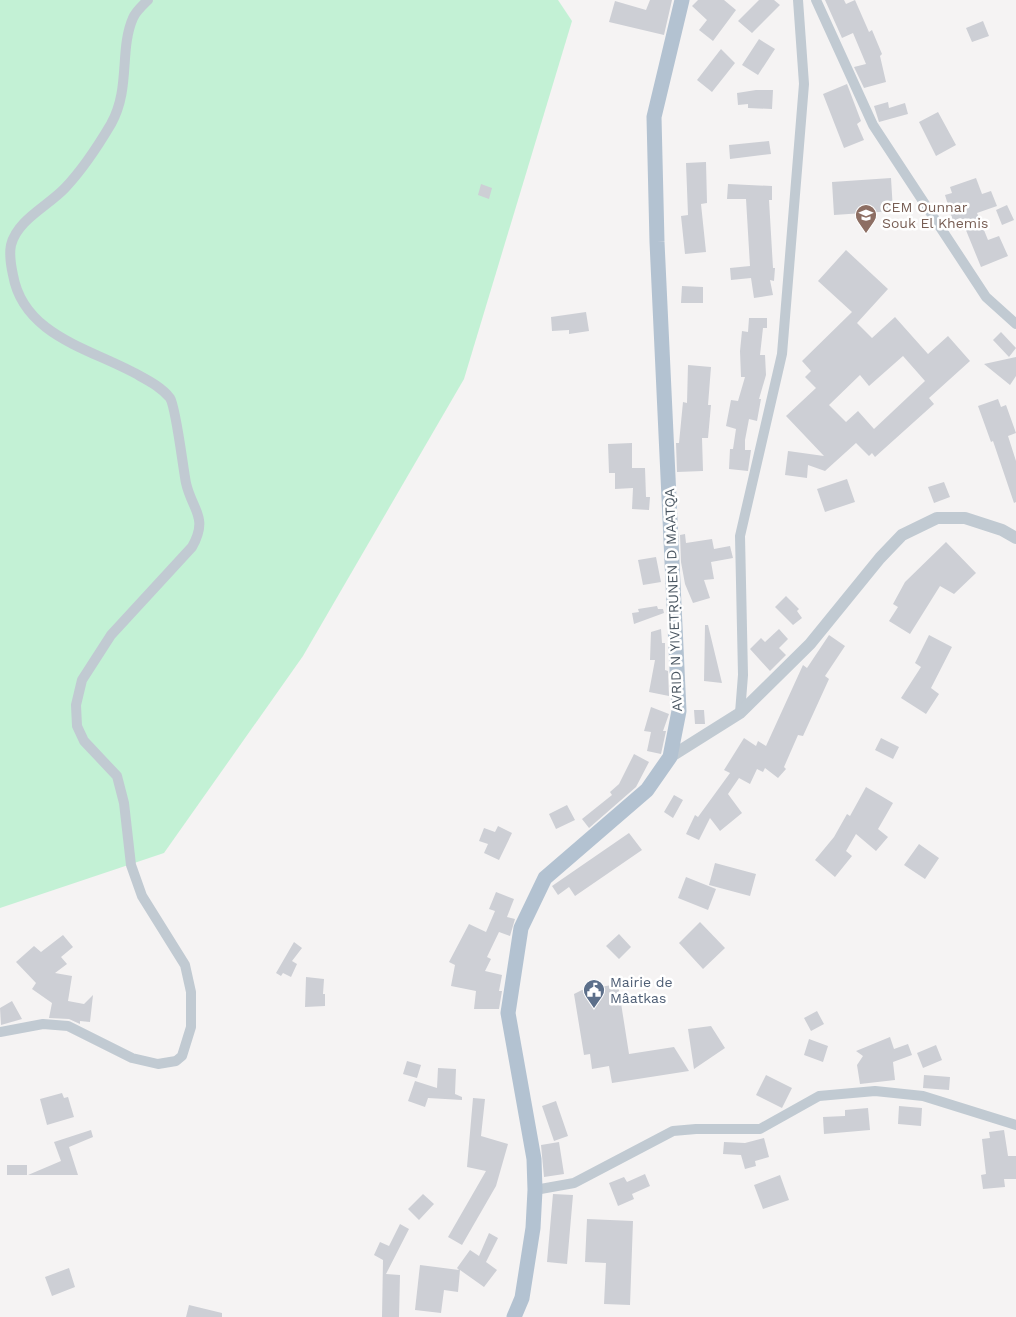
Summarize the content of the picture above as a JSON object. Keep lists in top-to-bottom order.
{
  "streets": {
    "main road": ["AVRID N YIVETṚUNEN D MAATQA"]
  },
  "places": {
    "school or university": ["CEM Ounnar Souk El Khemis"],
    "public building": ["Mairie de Mâatkas"]
  }
}
